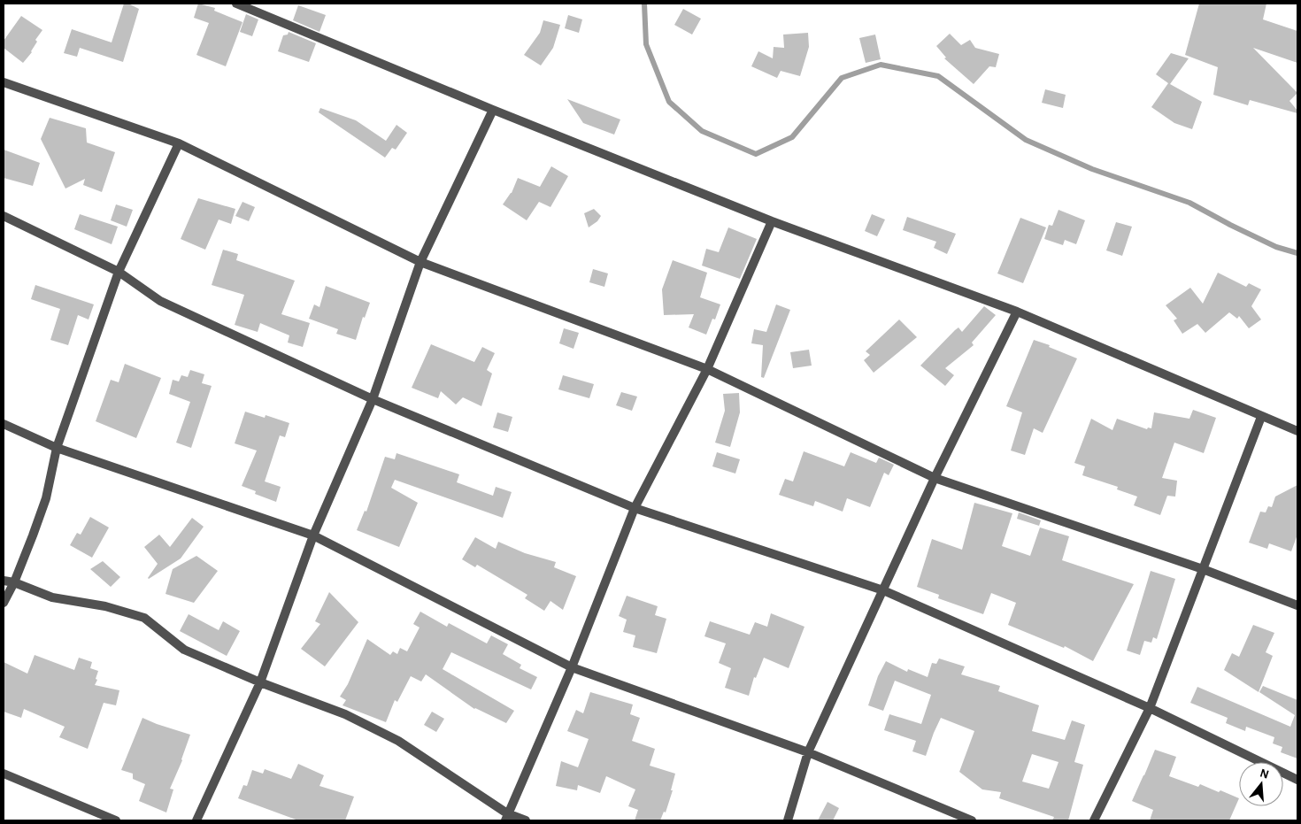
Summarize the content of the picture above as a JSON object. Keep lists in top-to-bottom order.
{
  "north": "top"
}
